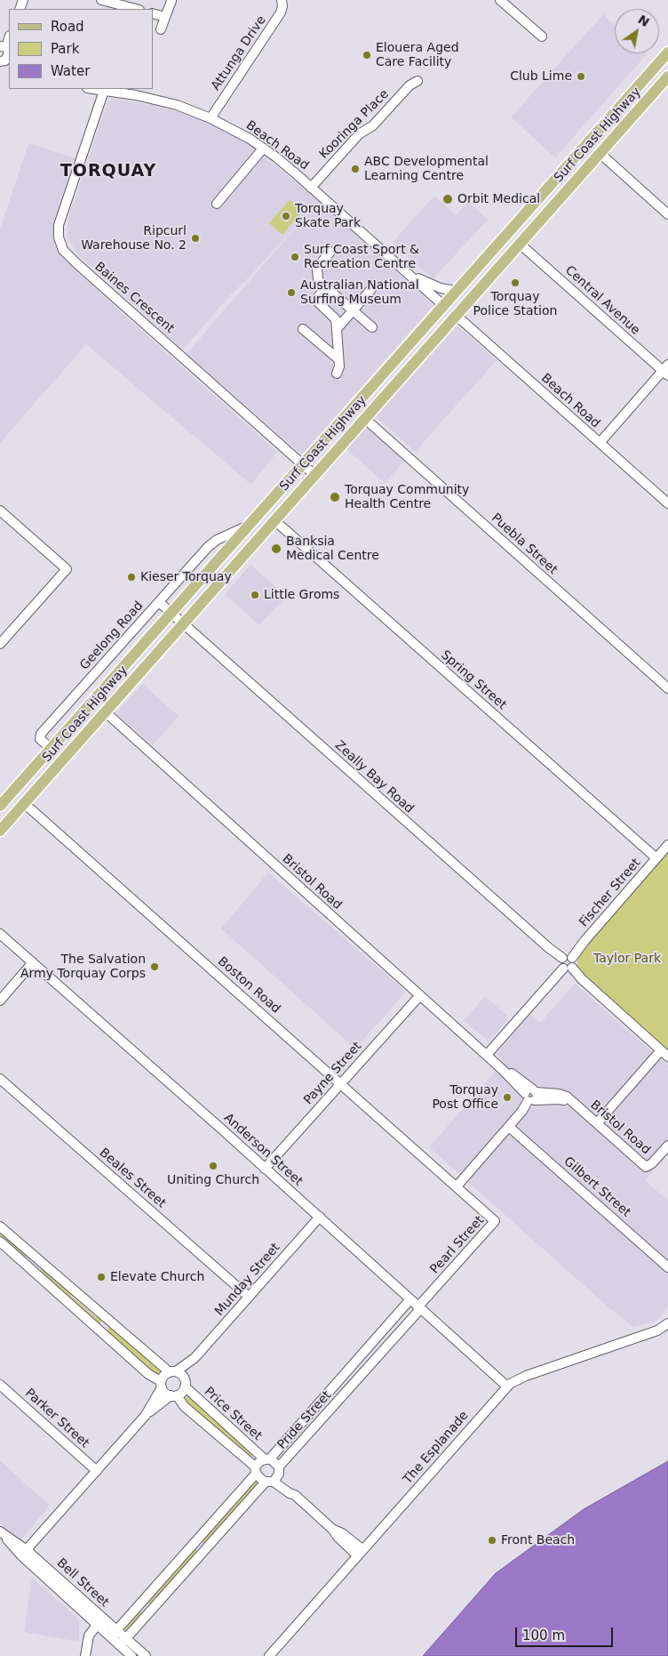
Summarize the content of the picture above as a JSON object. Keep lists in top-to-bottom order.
{
  "streets": {
    "main road": ["Surf Coast Highway"],
    "street": [
      "Attunga Drive",
      "Kooringa Place",
      "Beach Road",
      "Baines Crescent",
      "Central Avenue",
      "Puebla Street",
      "Geelong Road",
      "Spring Street",
      "Zeally Bay Road",
      "Bristol Road",
      "Fischer Street",
      "Boston Road",
      "Payne Street",
      "Anderson Street",
      "Beales Street",
      "Gilbert Street",
      "Pearl Street",
      "Munday Street",
      "Price Street",
      "Parker Street",
      "Pride Street",
      "The Esplanade",
      "Bell Street"
    ]
  },
  "crossings": [
    ["Attunga Drive", "Beach Road"],
    ["Kooringa Place", "Beach Road"],
    ["Surf Coast Highway", "Beach Road"],
    ["Surf Coast Highway", "Baines Crescent"],
    ["Surf Coast Highway", "Central Avenue"],
    ["Surf Coast Highway", "Puebla Street"],
    ["Surf Coast Highway", "Geelong Road"],
    ["Surf Coast Highway", "Spring Street"],
    ["Surf Coast Highway", "Zeally Bay Road"],
    ["Surf Coast Highway", "Bristol Road"],
    ["Surf Coast Highway", "Boston Road"],
    ["Beach Road", "Baines Crescent"],
    ["Geelong Road", "Zeally Bay Road"],
    ["Spring Street", "Fischer Street"],
    ["Zeally Bay Road", "Fischer Street"],
    ["Bristol Road", "Payne Street"],
    ["Boston Road", "Payne Street"],
    ["Boston Road", "Pearl Street"],
    ["Payne Street", "Anderson Street"],
    ["Anderson Street", "Pearl Street"],
    ["Anderson Street", "Munday Street"],
    ["Anderson Street", "Pride Street"],
    ["Anderson Street", "The Esplanade"],
    ["Beales Street", "Munday Street"],
    ["Pearl Street", "Pride Street"],
    ["Munday Street", "Price Street"],
    ["Price Street", "Pride Street"],
    ["Price Street", "The Esplanade"],
    ["Pride Street", "Bell Street"]
  ],
  "districts": ["TORQUAY"],
  "parks": ["Taylor Park"],
  "places": [
    "Elouera Aged Care Facility",
    "Club Lime",
    "ABC Developmental Learning Centre",
    "Orbit Medical",
    "Torquay Skate Park",
    "Ripcurl Warehouse No. 2",
    "Surf Coast Sport & Recreation Centre",
    "Torquay Police Station",
    "Australian National Surfing Museum",
    "Torquay Community Health Centre",
    "Banksia Medical Centre",
    "Kieser Torquay",
    "Little Groms",
    "The Salvation Army Torquay Corps",
    "Torquay Post Office",
    "Uniting Church",
    "Elevate Church",
    "Front Beach"
  ],
  "legend": ["Road", "Park", "Water"],
  "scale_bar": "100 m",
  "north": "top right"
}
